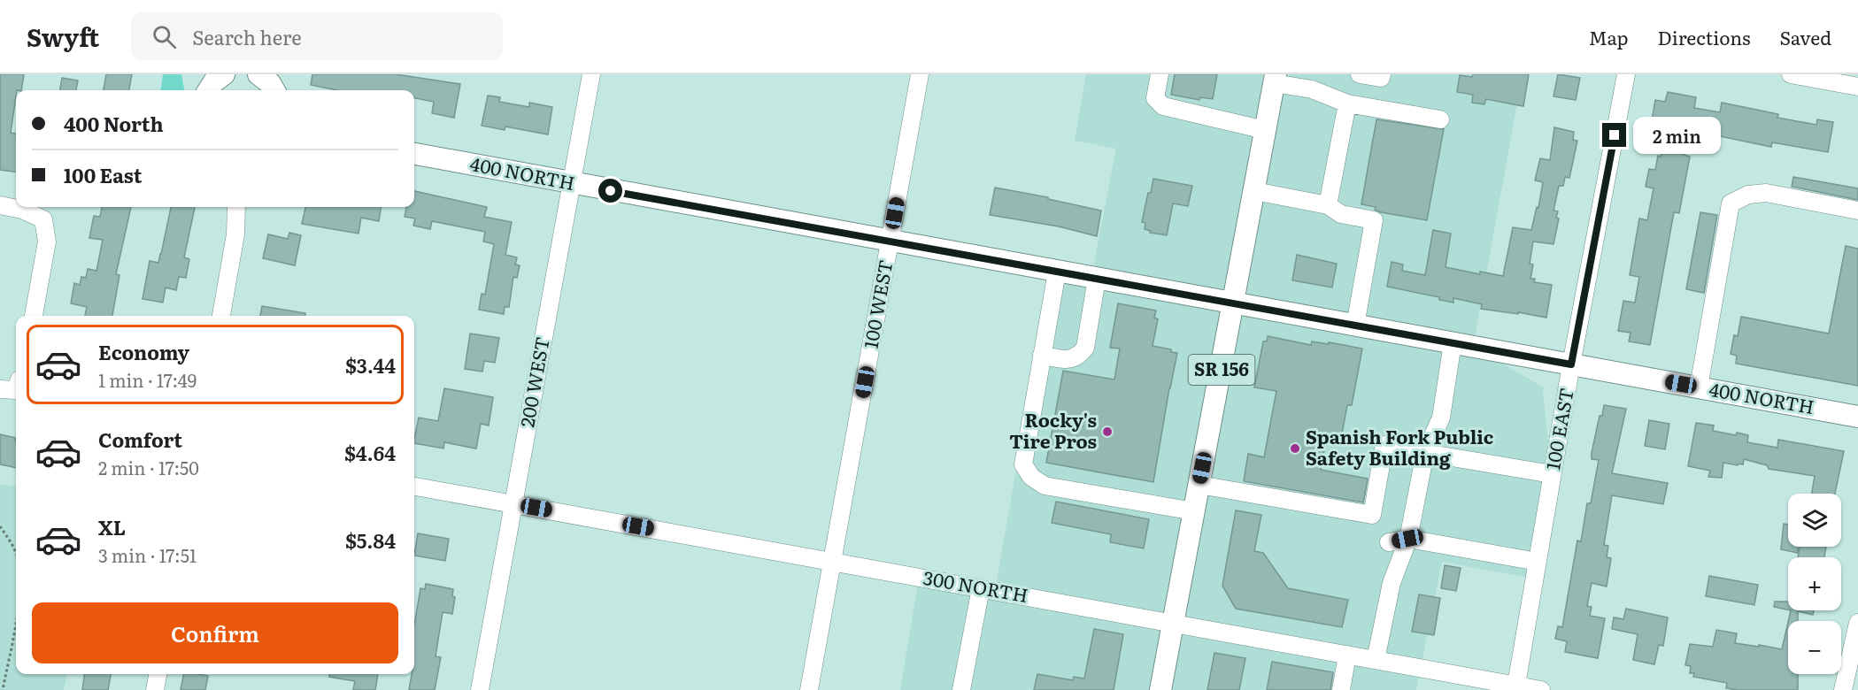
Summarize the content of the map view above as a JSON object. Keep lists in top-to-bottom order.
{
  "streets": {
    "main road": ["400 NORTH", "SR 156"],
    "street": [
      "100 WEST",
      "200 WEST",
      "100 EAST",
      "300 NORTH"
    ]
  },
  "crossings": [
    ["400 NORTH", "100 WEST"],
    ["400 NORTH", "SR 156"],
    ["400 NORTH", "200 WEST"],
    ["400 NORTH", "100 EAST"],
    ["100 WEST", "300 NORTH"],
    ["SR 156", "300 NORTH"],
    ["200 WEST", "300 NORTH"],
    ["100 EAST", "300 NORTH"]
  ],
  "places": ["Rocky's Tire Pros", "Spanish Fork Public Safety Building"],
  "page": {
    "header": "Swyft",
    "search": "Search here",
    "nav": ["Map", "Directions", "Saved"],
    "banner": ["400 North", "100 East"],
    "bubble": "2 min",
    "list": [
      {
        "name": "Economy",
        "note": "1 min · 17:49",
        "value": "$3.44"
      },
      {
        "name": "Comfort",
        "note": "2 min · 17:50",
        "value": "$4.64"
      },
      {
        "name": "XL",
        "note": "3 min · 17:51",
        "value": "$5.84"
      }
    ],
    "map_buttons": ["+", "−"],
    "buttons": "Confirm"
  }
}
